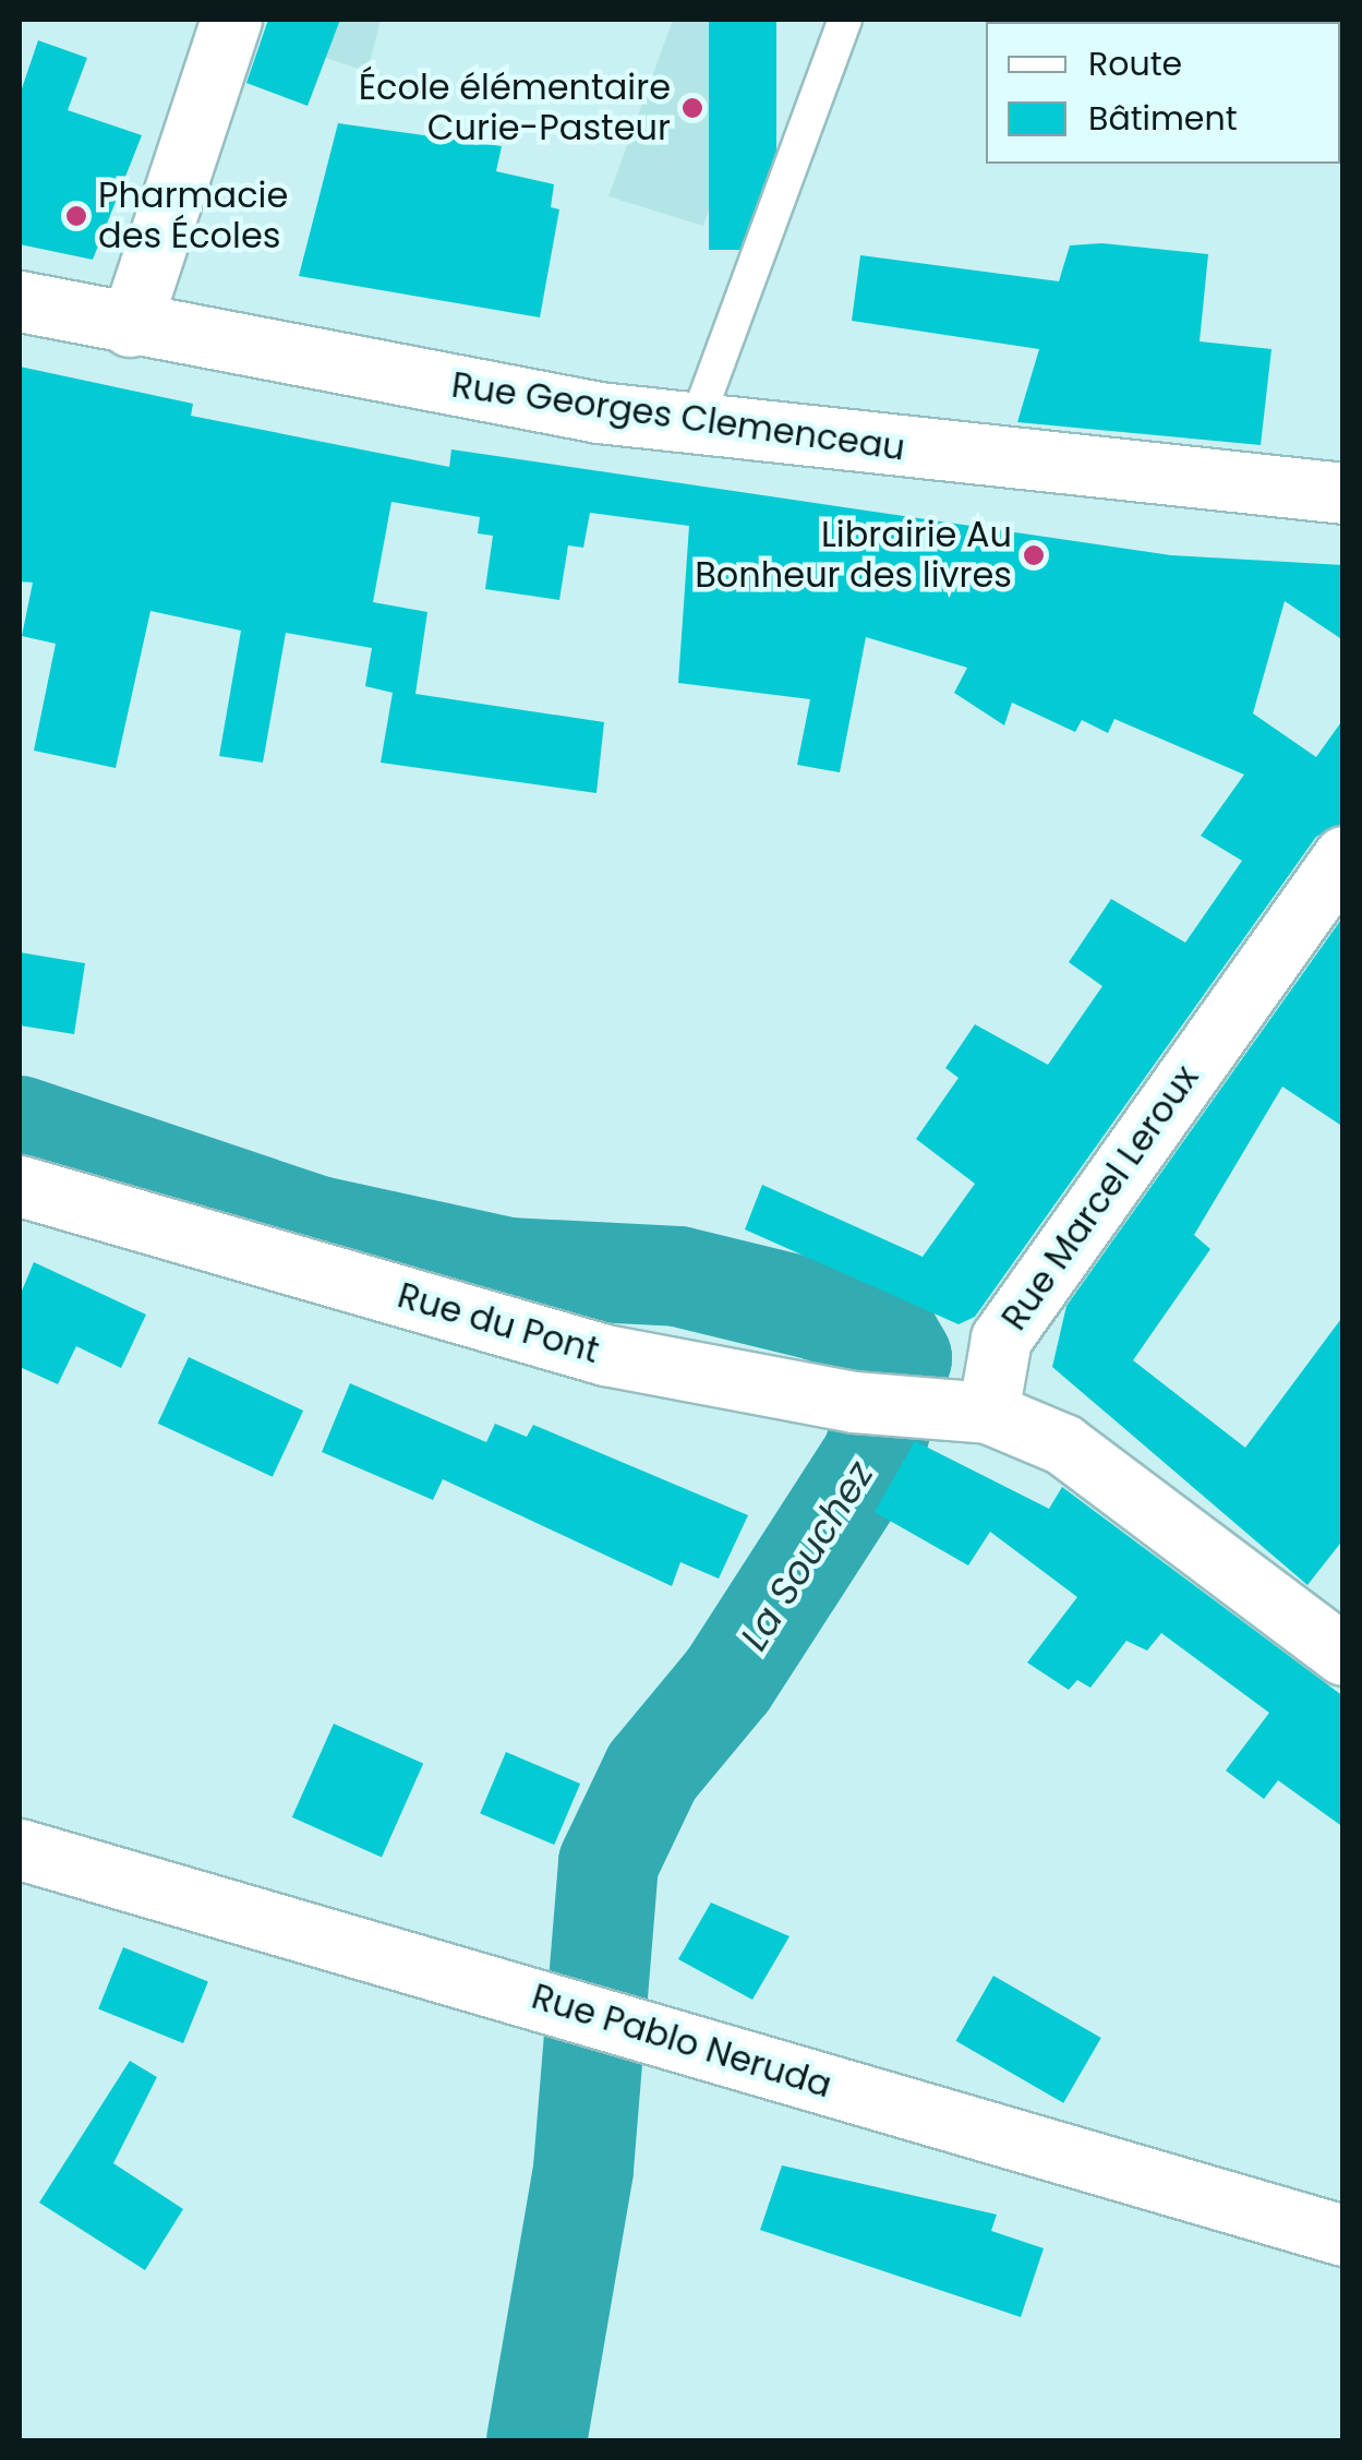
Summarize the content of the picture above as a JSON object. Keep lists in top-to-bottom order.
{
  "streets": {
    "street": [
      "Rue Georges Clemenceau",
      "Rue Marcel Leroux",
      "Rue du Pont",
      "Rue Pablo Neruda"
    ]
  },
  "crossings": [
    ["Rue Marcel Leroux", "Rue du Pont"]
  ],
  "water": ["La Souchez"],
  "places": ["École élémentaire Curie-Pasteur", "Pharmacie des Écoles", "Librairie Au Bonheur des livres"],
  "legend": ["Route", "Bâtiment"]
}
